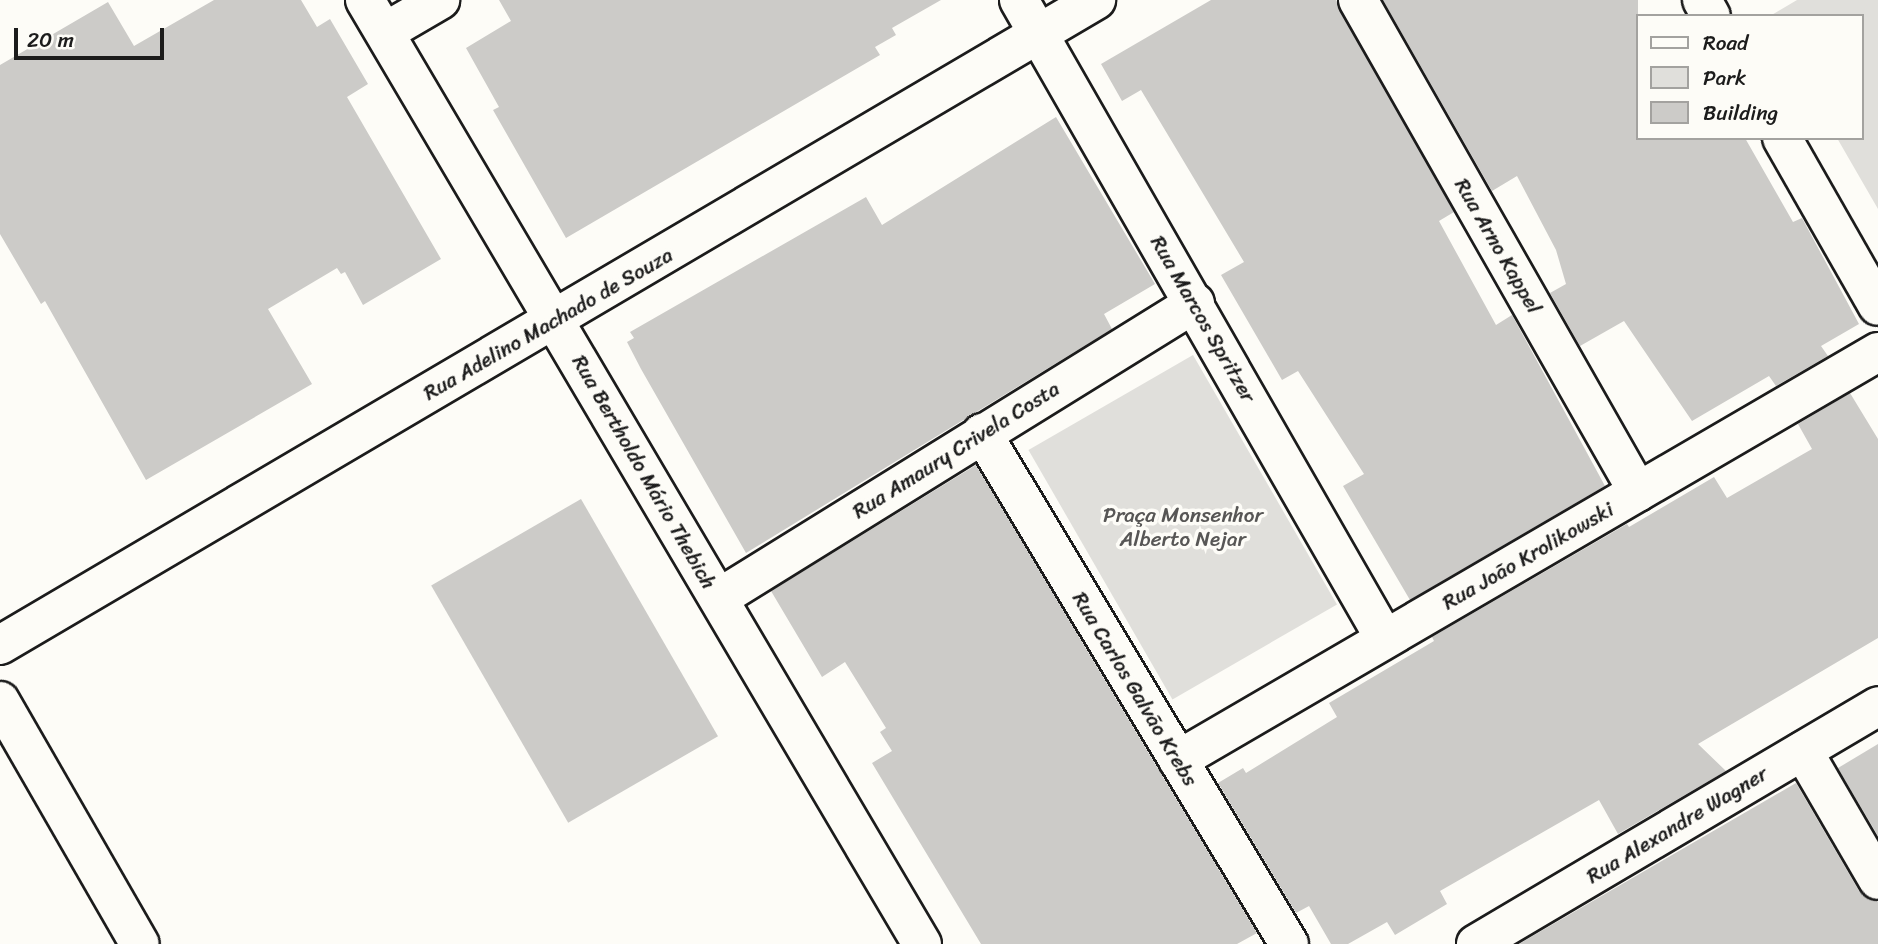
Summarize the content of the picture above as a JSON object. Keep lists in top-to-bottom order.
{
  "streets": {
    "street": [
      "Rua Arno Kappel",
      "Rua Marcos Spritzer",
      "Rua Adelino Machado de Souza",
      "Rua Amaury Crivela Costa",
      "Rua Bertholdo Mário Thebich",
      "Rua João Krolikowski",
      "Rua Carlos Galvão Krebs",
      "Rua Alexandre Wagner"
    ]
  },
  "crossings": [
    ["Rua Arno Kappel", "Rua João Krolikowski"],
    ["Rua Marcos Spritzer", "Rua Adelino Machado de Souza"],
    ["Rua Marcos Spritzer", "Rua Amaury Crivela Costa"],
    ["Rua Marcos Spritzer", "Rua João Krolikowski"],
    ["Rua Adelino Machado de Souza", "Rua Bertholdo Mário Thebich"],
    ["Rua Amaury Crivela Costa", "Rua Bertholdo Mário Thebich"],
    ["Rua Amaury Crivela Costa", "Rua Carlos Galvão Krebs"],
    ["Rua João Krolikowski", "Rua Carlos Galvão Krebs"]
  ],
  "parks": ["Praça Monsenhor Alberto Nejar"],
  "legend": ["Road", "Park", "Building"],
  "scale_bar": "20 m"
}
